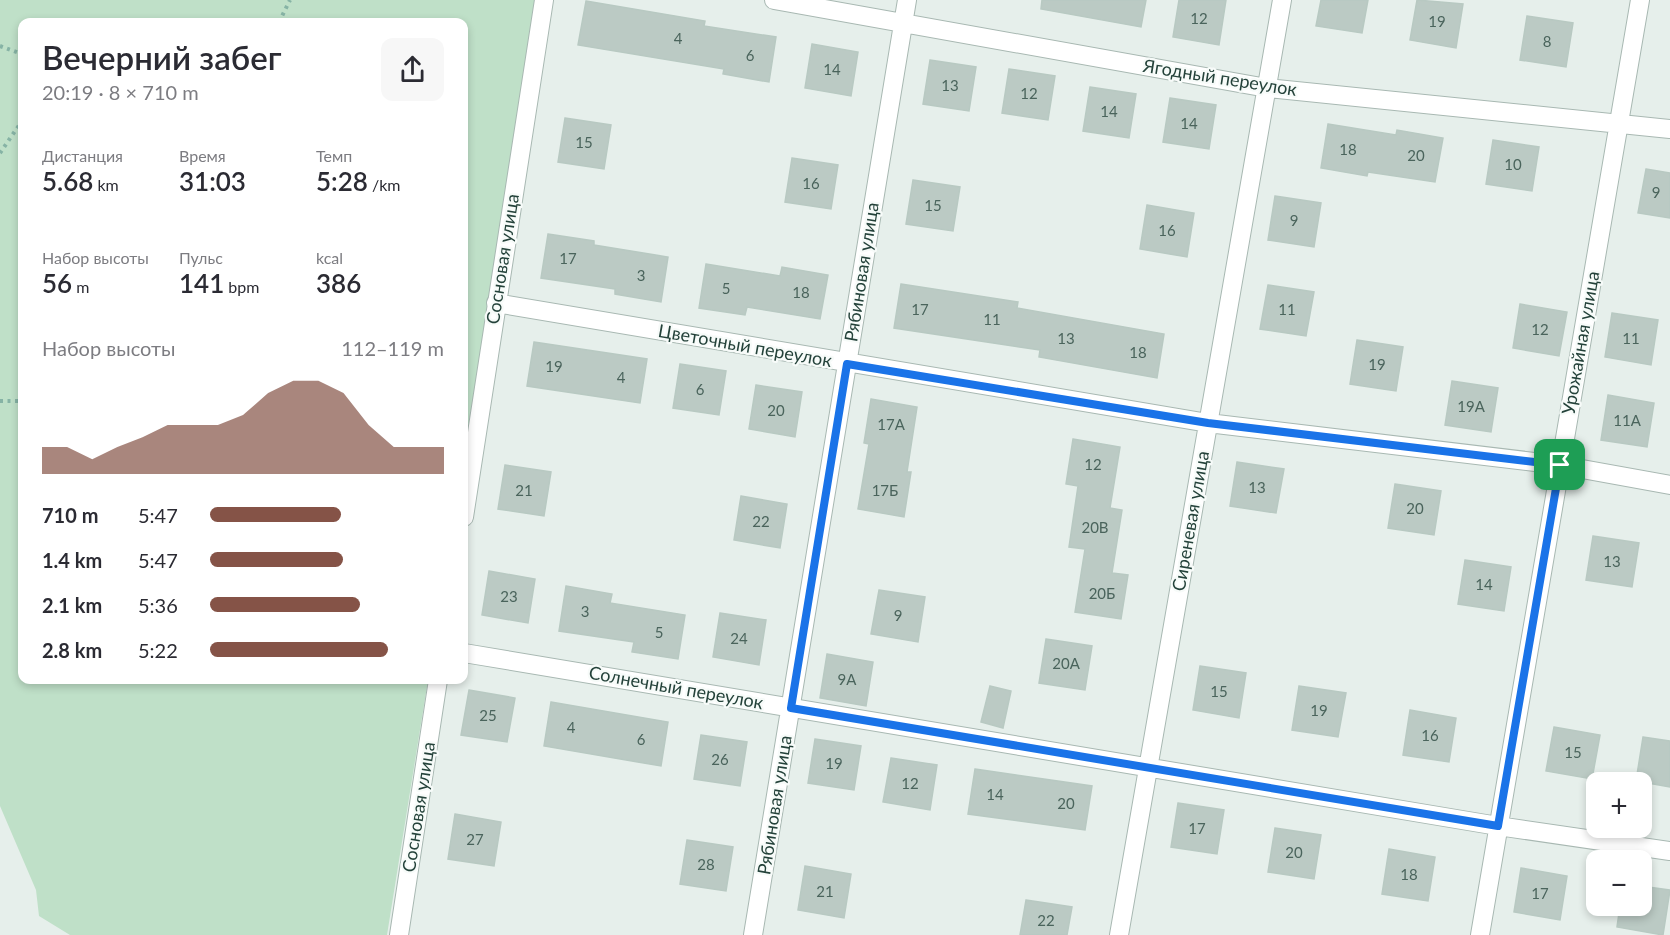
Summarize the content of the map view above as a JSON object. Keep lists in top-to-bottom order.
{
  "streets": {
    "street": [
      "Ягодный переулок",
      "Сосновая улица",
      "Рябиновая улица",
      "Урожайная улица",
      "Цветочный переулок",
      "Сиреневая улица",
      "Солнечный переулок"
    ]
  },
  "crossings": [
    ["Ягодный переулок", "Рябиновая улица"],
    ["Ягодный переулок", "Урожайная улица"],
    ["Ягодный переулок", "Сиреневая улица"],
    ["Сосновая улица", "Цветочный переулок"],
    ["Рябиновая улица", "Цветочный переулок"],
    ["Рябиновая улица", "Солнечный переулок"],
    ["Урожайная улица", "Цветочный переулок"],
    ["Урожайная улица", "Солнечный переулок"],
    ["Цветочный переулок", "Сиреневая улица"],
    ["Сиреневая улица", "Солнечный переулок"]
  ],
  "house_numbers": [
    "12",
    "19",
    "4",
    "8",
    "6",
    "14",
    "13",
    "12",
    "14",
    "14",
    "15",
    "18",
    "20",
    "10",
    "16",
    "9",
    "15",
    "9",
    "16",
    "17",
    "3",
    "5",
    "18",
    "17",
    "11",
    "11",
    "12",
    "13",
    "11",
    "18",
    "19",
    "19",
    "4",
    "6",
    "19А",
    "20",
    "11А",
    "17А",
    "12",
    "13",
    "21",
    "17Б",
    "20",
    "22",
    "20В",
    "13",
    "14",
    "20Б",
    "23",
    "3",
    "9",
    "5",
    "24",
    "20А",
    "9А",
    "15",
    "19",
    "25",
    "4",
    "16",
    "6",
    "15",
    "26",
    "19",
    "12",
    "14",
    "20",
    "17",
    "27",
    "20",
    "28",
    "18",
    "21",
    "17",
    "22"
  ],
  "page": {
    "heading": ["Вечерний забег", "20:19 · 8 × 710 m"],
    "stats": [
      ["Дистанция", "5.68 km"],
      ["Время", "31:03"],
      ["Темп", "5:28 /km"],
      ["Набор высоты", "56 m"],
      ["Пульс", "141 bpm"],
      ["kcal", "386"]
    ],
    "chart": ["Набор высоты", "112–119 m"],
    "list": [
      {
        "name": "710 m",
        "note": "5:47"
      },
      {
        "name": "1.4 km",
        "note": "5:47"
      },
      {
        "name": "2.1 km",
        "note": "5:36"
      },
      {
        "name": "2.8 km",
        "note": "5:22"
      }
    ],
    "map_buttons": ["+", "−"]
  }
}
